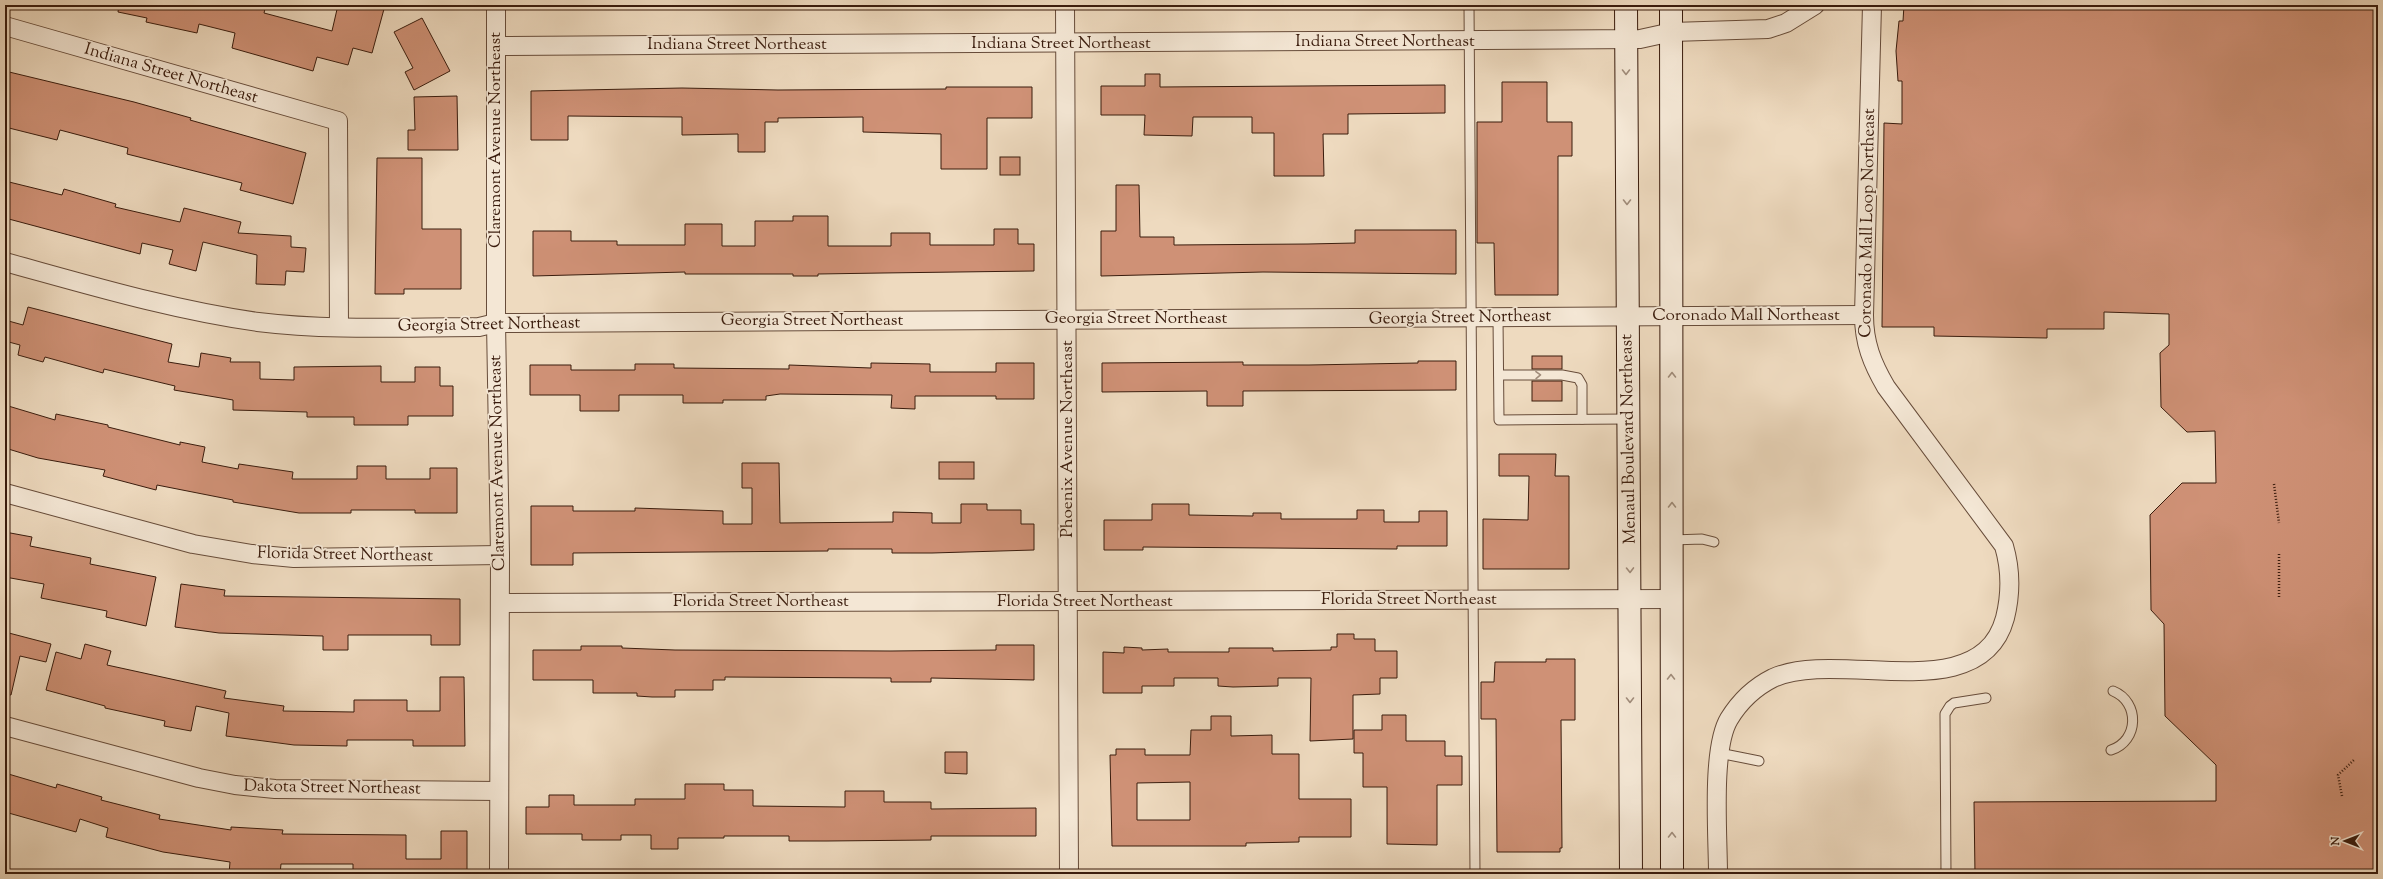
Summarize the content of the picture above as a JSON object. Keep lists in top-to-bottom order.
{
  "streets": {
    "main road": ["Menaul Boulevard Northeast"],
    "street": [
      "Indiana Street Northeast",
      "Claremont Avenue Northeast",
      "Coronado Mall Loop Northeast",
      "Coronado Mall Northeast",
      "Georgia Street Northeast",
      "Phoenix Avenue Northeast",
      "Florida Street Northeast",
      "Dakota Street Northeast"
    ]
  },
  "crossings": [
    ["Indiana Street Northeast", "Claremont Avenue Northeast"],
    ["Indiana Street Northeast", "Georgia Street Northeast"],
    ["Indiana Street Northeast", "Phoenix Avenue Northeast"],
    ["Indiana Street Northeast", "Menaul Boulevard Northeast"],
    ["Claremont Avenue Northeast", "Georgia Street Northeast"],
    ["Claremont Avenue Northeast", "Florida Street Northeast"],
    ["Claremont Avenue Northeast", "Dakota Street Northeast"],
    ["Coronado Mall Loop Northeast", "Coronado Mall Northeast"],
    ["Coronado Mall Northeast", "Georgia Street Northeast"],
    ["Coronado Mall Northeast", "Menaul Boulevard Northeast"],
    ["Georgia Street Northeast", "Phoenix Avenue Northeast"],
    ["Georgia Street Northeast", "Menaul Boulevard Northeast"],
    ["Phoenix Avenue Northeast", "Florida Street Northeast"],
    ["Menaul Boulevard Northeast", "Florida Street Northeast"]
  ],
  "north": "left"
}
